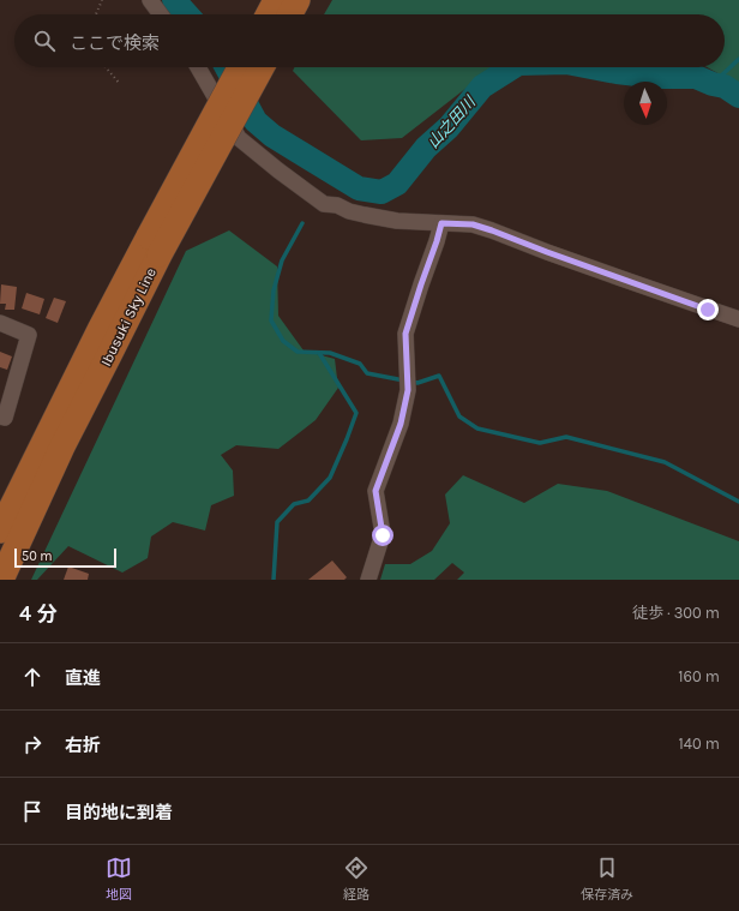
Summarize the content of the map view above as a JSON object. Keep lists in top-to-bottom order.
{
  "streets": {
    "main road": ["Ibusuki Sky Line"]
  },
  "water": ["山之田川"],
  "scale_bar": "50 m",
  "north": "bottom",
  "page": {
    "search": "ここで検索",
    "scale": "50 m",
    "heading": ["4 分", "徒歩 · 300 m"],
    "list": [
      ["直進", "160 m"],
      ["右折", "140 m"],
      "目的地に到着"
    ],
    "nav": ["地図", "経路", "保存済み"]
  }
}
